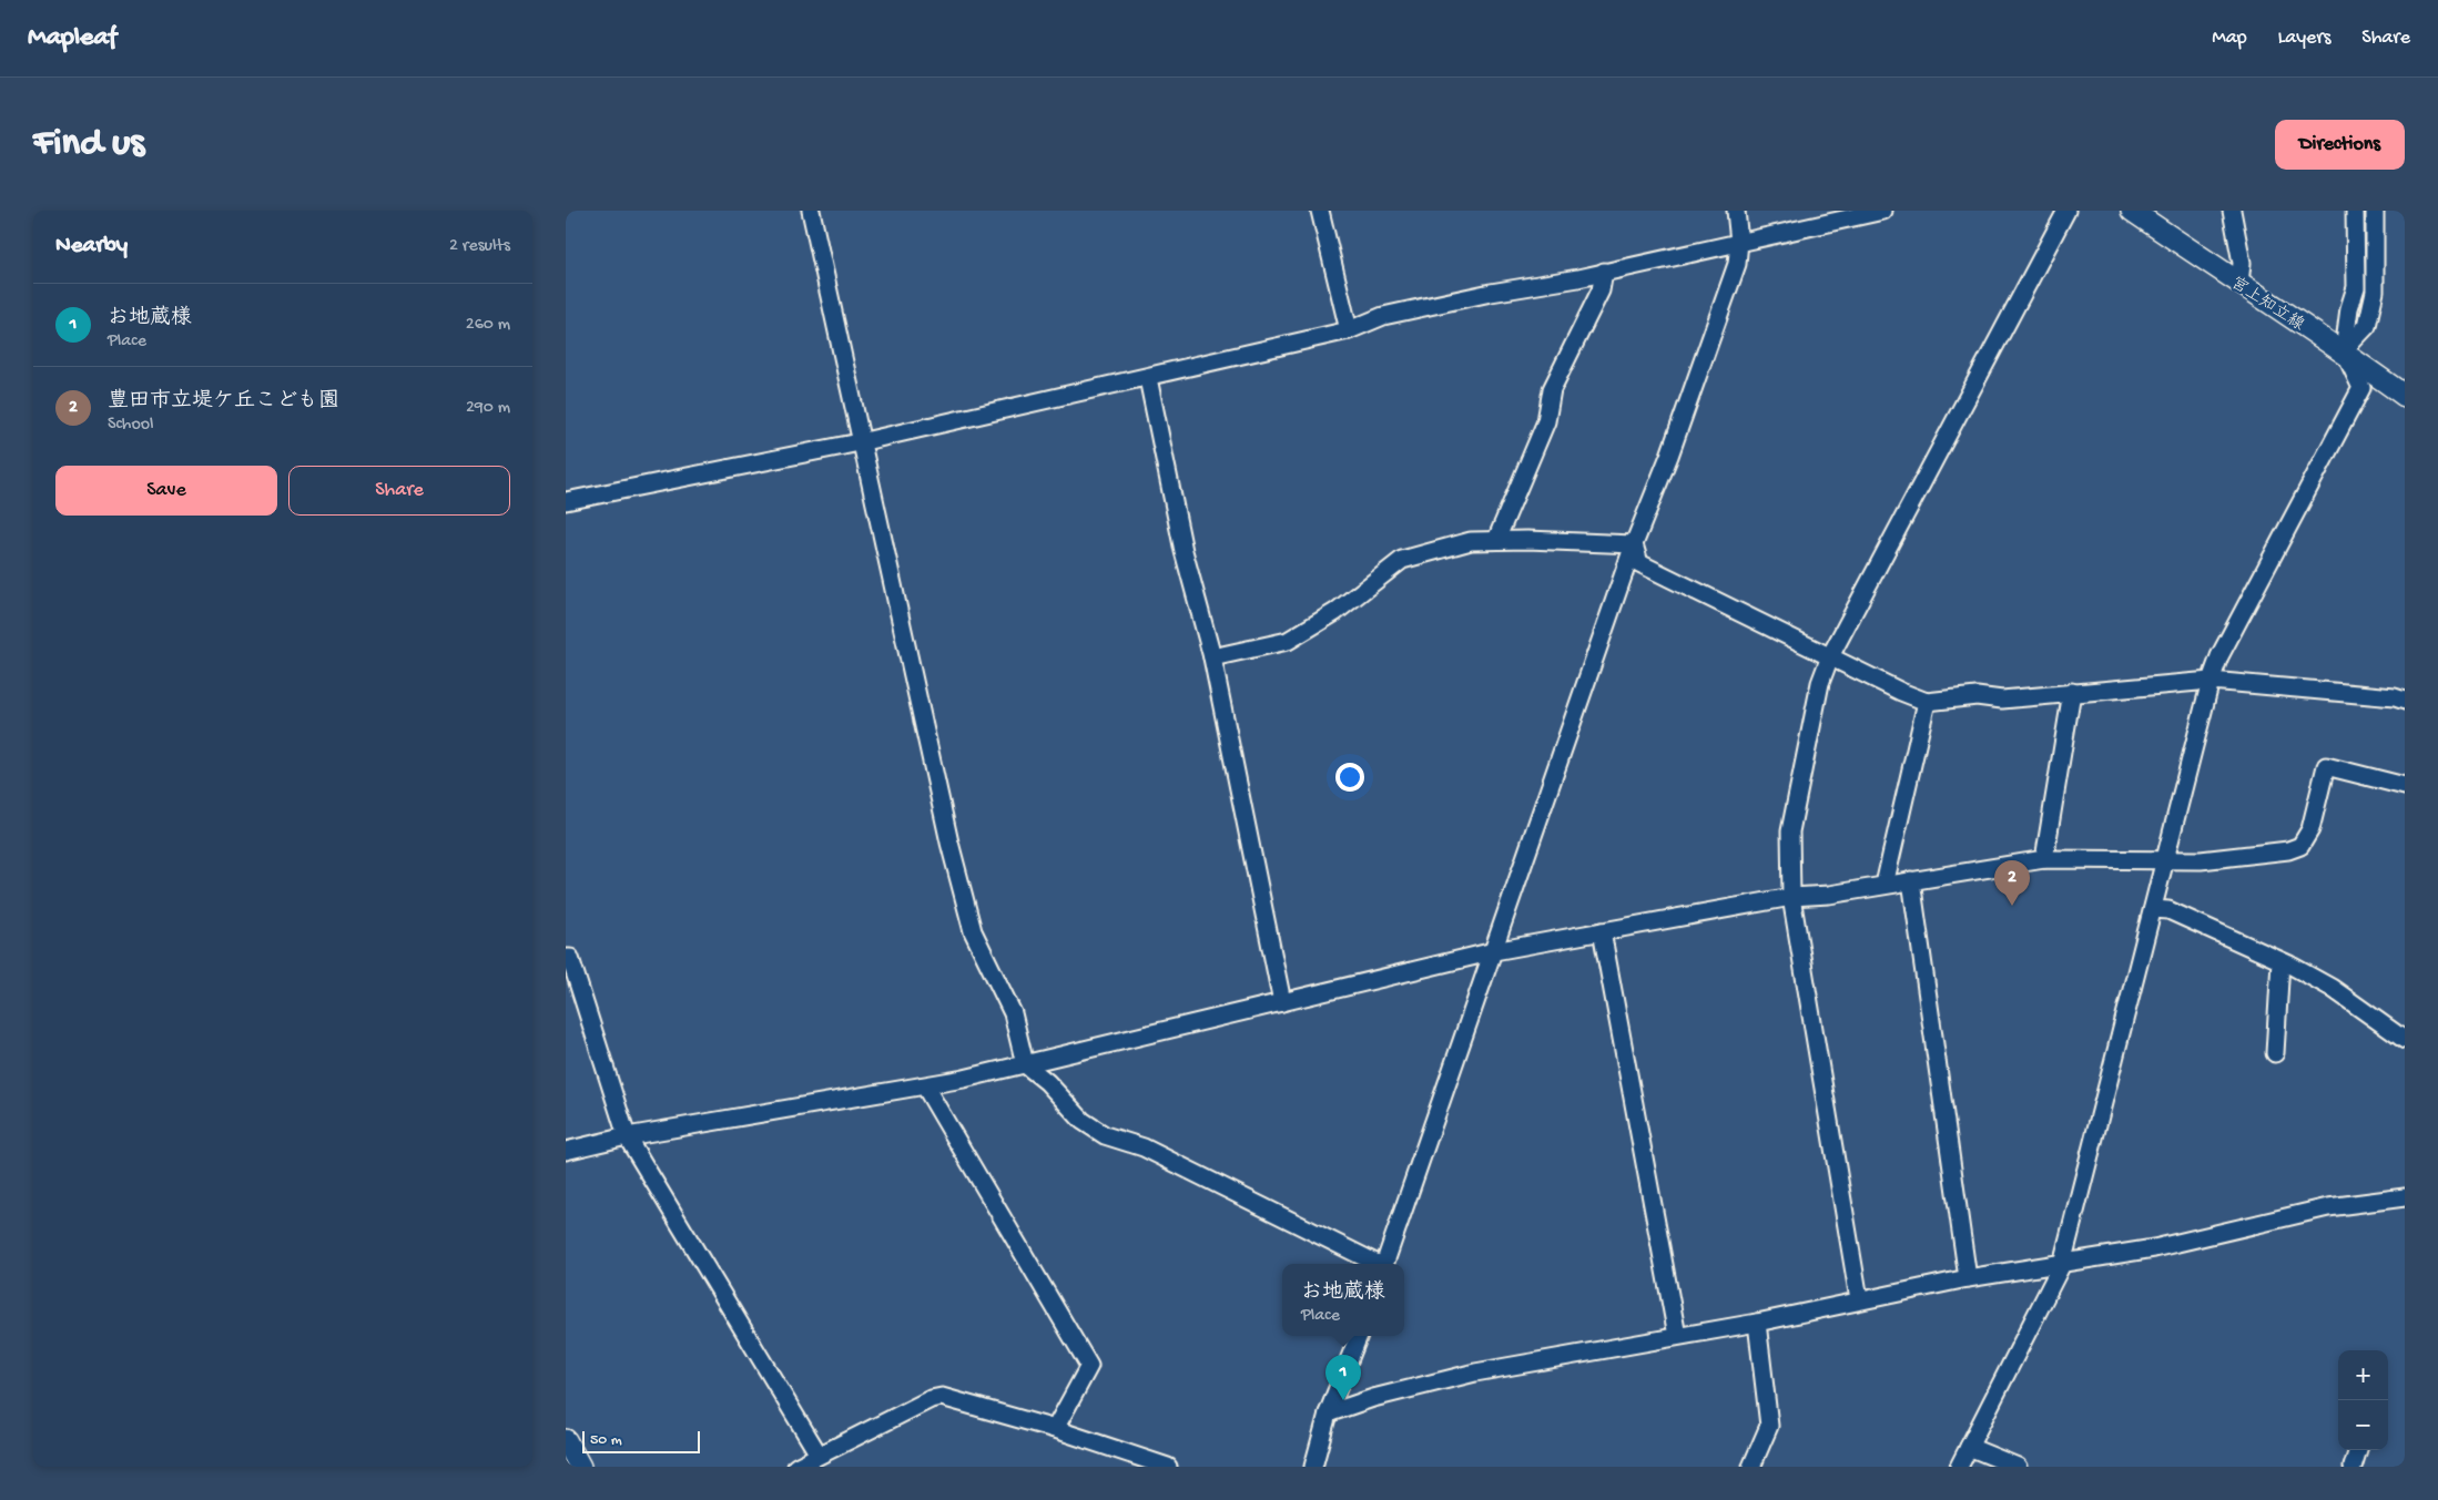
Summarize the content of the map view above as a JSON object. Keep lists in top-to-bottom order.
{
  "streets": {
    "main road": ["宮上知立線"]
  },
  "scale_bar": "50 m",
  "page": {
    "header": "Mapleaf",
    "nav": ["Map", "Layers", "Share"],
    "buttons": [
      "Directions",
      ["Save", "Share"]
    ],
    "title": "Find us",
    "heading": ["Nearby", "2 results"],
    "list": [
      {
        "mark": "1",
        "name": "お地蔵様",
        "note": "Place",
        "value": "260 m"
      },
      {
        "mark": "2",
        "name": "豊田市立堤ケ丘こども園",
        "note": "School",
        "value": "290 m"
      }
    ],
    "pins": ["2", "1"],
    "popup": ["お地蔵様", "Place"],
    "map_buttons": ["+", "−"],
    "scale": "50 m"
  }
}
